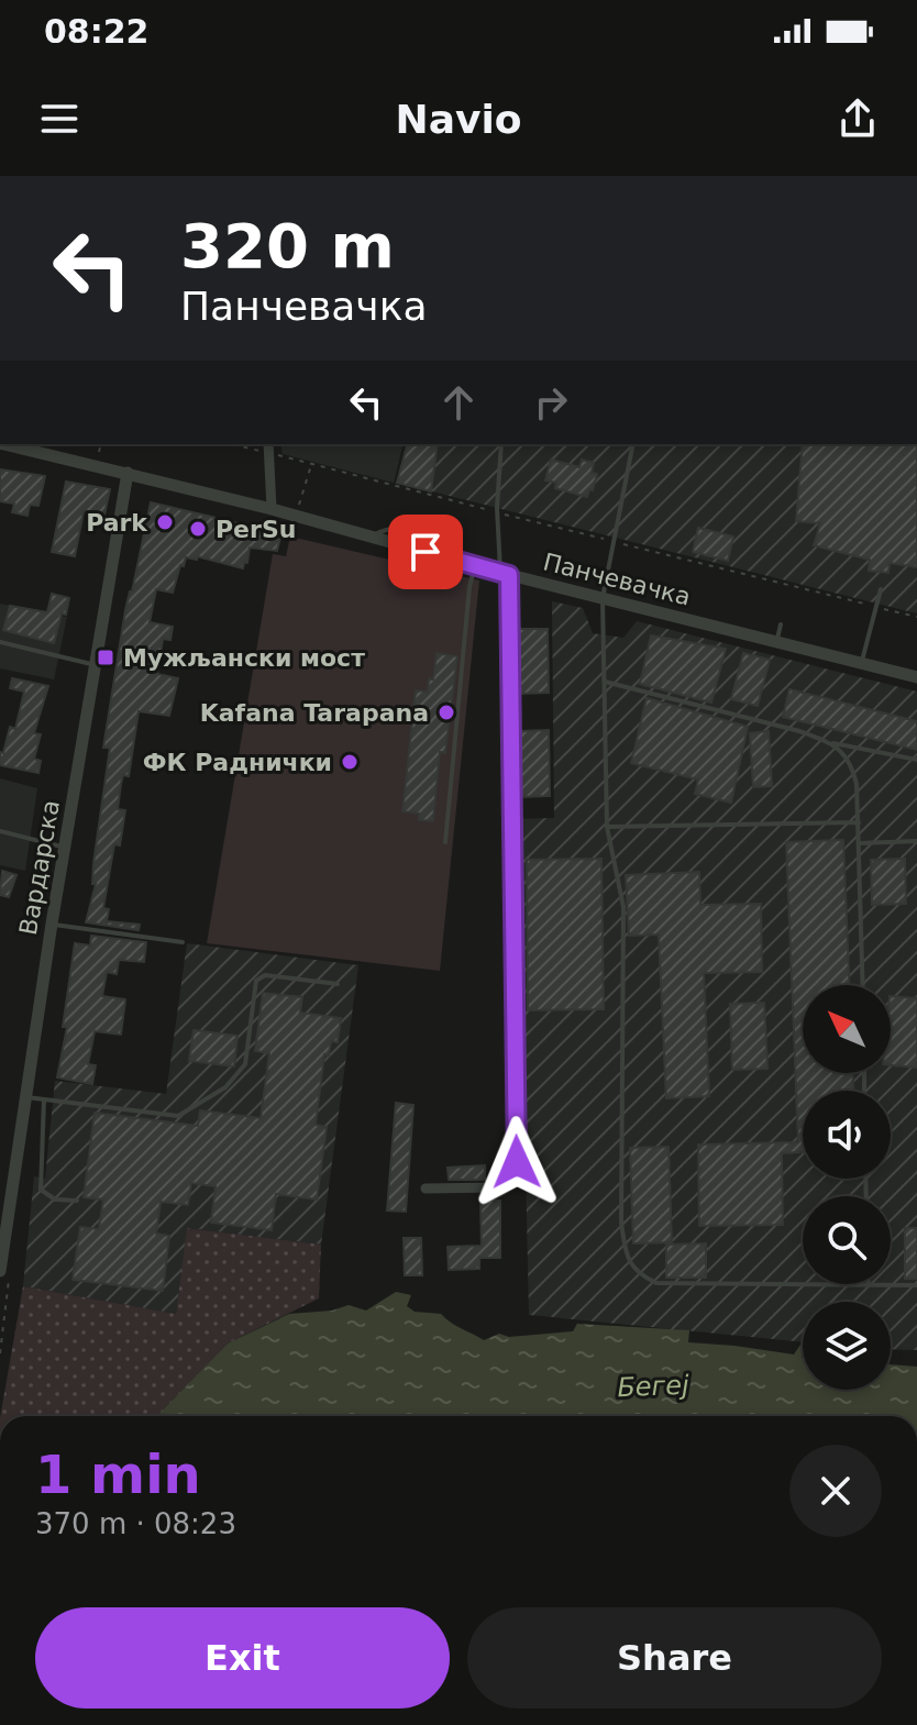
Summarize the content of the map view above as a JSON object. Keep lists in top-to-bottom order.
{
  "streets": {
    "street": ["Панчевачка", "Вардарска"]
  },
  "crossings": [
    ["Панчевачка", "Вардарска"]
  ],
  "water": ["Бегеј"],
  "places": {
    "other": [
      "Park",
      "PerSu",
      "Kafana Tarapana",
      "ФК Раднички"
    ],
    "transit": ["Мужљански мост"]
  },
  "north": "top left",
  "page": {
    "status": "08:22",
    "header": "Navio",
    "turn": ["320 m", "Панчевачка"],
    "heading": ["1 min", "370 m · 08:23"],
    "buttons": ["Exit", "Share"]
  }
}
